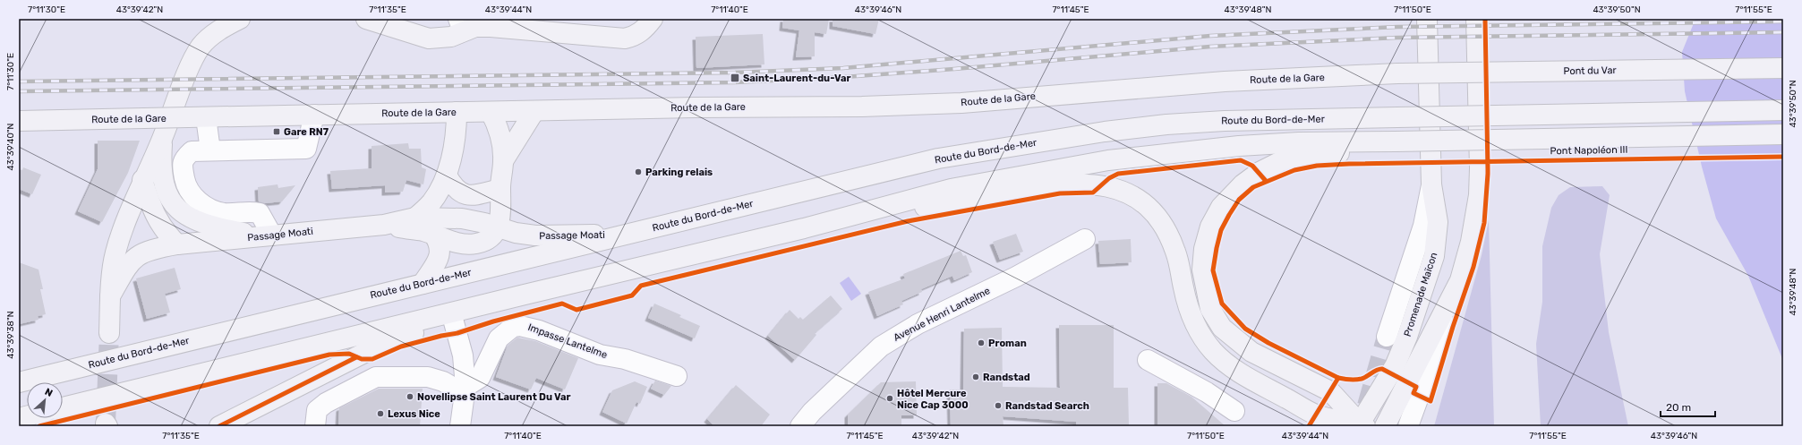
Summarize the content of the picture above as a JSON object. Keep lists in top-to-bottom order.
{
  "streets": {
    "main road": [
      "Pont du Var",
      "Route de la Gare",
      "Route du Bord-de-Mer",
      "Pont Napoléon III",
      "Passage Moati",
      "Promenade Maïcon"
    ],
    "street": ["Avenue Henri Lantelme", "Impasse Lantelme"]
  },
  "crossings": [
    ["Pont du Var", "Route de la Gare"],
    ["Route de la Gare", "Passage Moati"],
    ["Route du Bord-de-Mer", "Passage Moati"]
  ],
  "places": {
    "transit": ["Saint-Laurent-du-Var", "Gare RN7"],
    "other": [
      "Parking relais",
      "Proman",
      "Randstad",
      "Novellipse Saint Laurent Du Var",
      "Hôtel Mercure Nice Cap 3000",
      "Randstad Search",
      "Lexus Nice"
    ]
  },
  "scale_bar": "20 m",
  "north": "top right",
  "coordinates": [
    "7°11'30\"E",
    "43°39'42\"N",
    "7°11'35\"E",
    "43°39'44\"N",
    "7°11'40\"E",
    "43°39'46\"N",
    "7°11'45\"E",
    "43°39'48\"N",
    "7°11'50\"E",
    "43°39'50\"N",
    "7°11'55\"E",
    "43°39'40\"N",
    "43°39'38\"N"
  ]
}
